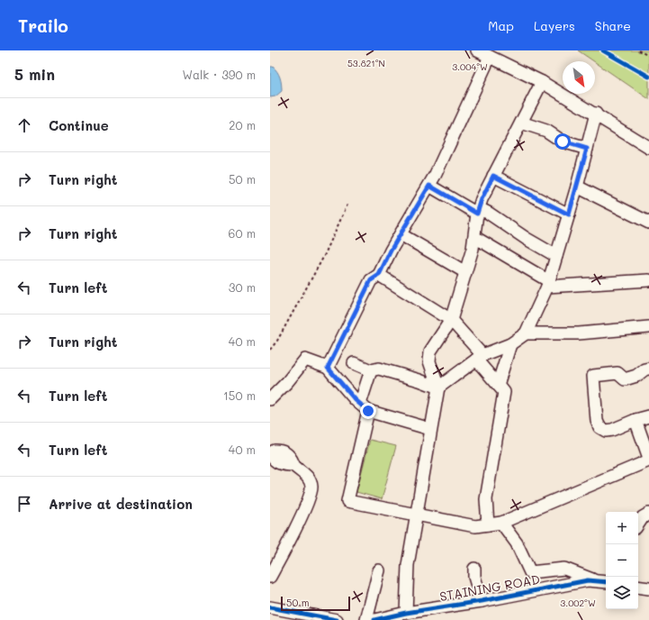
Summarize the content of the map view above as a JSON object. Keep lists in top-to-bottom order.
{
  "streets": {
    "street": ["STAINING ROAD"]
  },
  "scale_bar": "50 m",
  "north": "bottom right",
  "page": {
    "header": "Trailo",
    "nav": ["Map", "Layers", "Share"],
    "heading": ["5 min", "Walk · 390 m"],
    "list": [
      ["Continue", "20 m"],
      ["Turn right", "50 m"],
      ["Turn right", "60 m"],
      ["Turn left", "30 m"],
      ["Turn right", "40 m"],
      ["Turn left", "150 m"],
      ["Turn left", "40 m"],
      "Arrive at destination"
    ],
    "map_buttons": ["+", "−"],
    "scale": "50 m"
  },
  "coordinates": ["53.821°N", "3.004°W", "3.002°W"]
}
